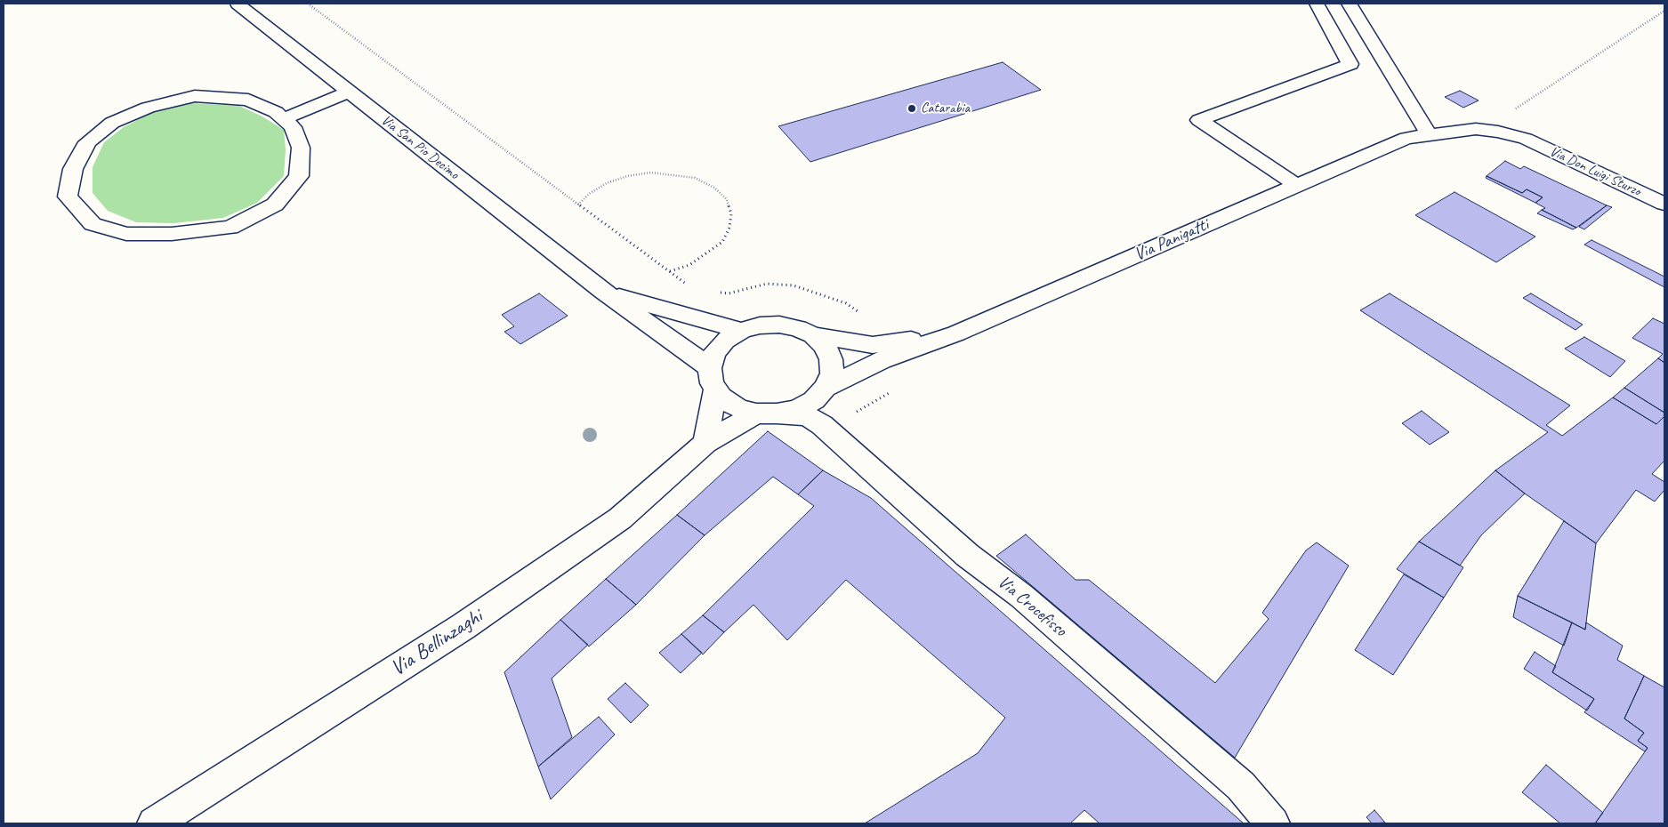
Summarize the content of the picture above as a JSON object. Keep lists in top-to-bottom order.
{
  "streets": {
    "street": [
      "Via San Pio Decimo",
      "Via Don Luigi Sturzo",
      "Via Panigatti",
      "Via Crocefisso",
      "Via Bellinzaghi"
    ]
  },
  "crossings": [
    ["Via San Pio Decimo", "Via Panigatti"],
    ["Via San Pio Decimo", "Via Crocefisso"],
    ["Via San Pio Decimo", "Via Bellinzaghi"],
    ["Via Don Luigi Sturzo", "Via Panigatti"],
    ["Via Panigatti", "Via Crocefisso"],
    ["Via Panigatti", "Via Bellinzaghi"],
    ["Via Crocefisso", "Via Bellinzaghi"]
  ],
  "places": ["Catarabia"]
}
